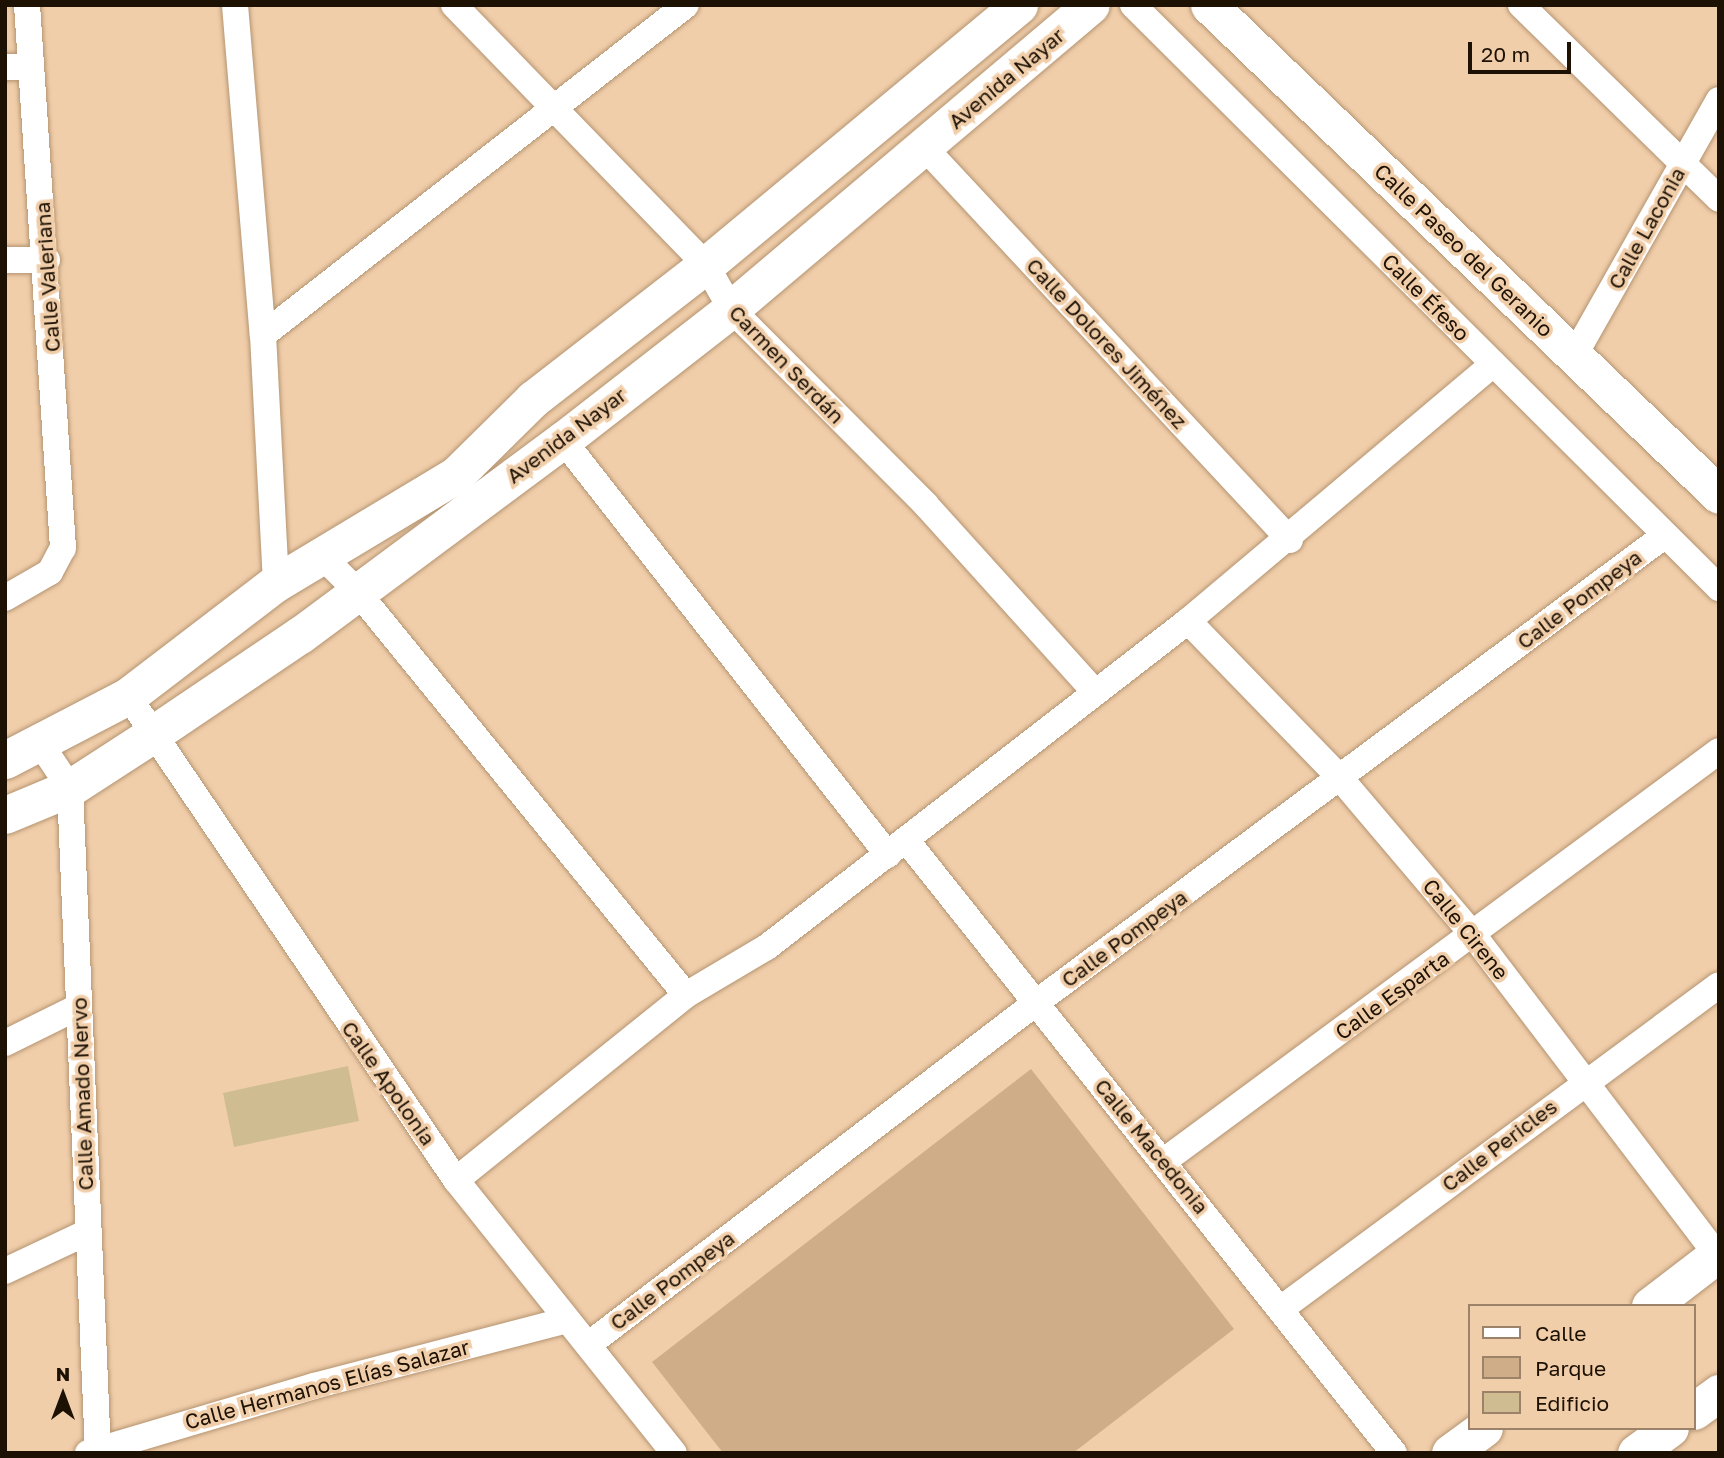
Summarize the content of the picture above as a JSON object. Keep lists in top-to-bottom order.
{
  "streets": {
    "street": [
      "Avenida Nayar",
      "Calle Laconia",
      "Calle Paseo del Geranio",
      "Calle Valeriana",
      "Calle Éfeso",
      "Calle Dolores Jiménez",
      "Carmen Serdán",
      "Calle Pompeya",
      "Calle Cirene",
      "Calle Esparta",
      "Calle Apolonia",
      "Calle Amado Nervo",
      "Calle Pericles",
      "Calle Macedonia",
      "Calle Hermanos Elías Salazar"
    ]
  },
  "crossings": [
    ["Avenida Nayar", "Calle Dolores Jiménez"],
    ["Avenida Nayar", "Carmen Serdán"],
    ["Avenida Nayar", "Calle Apolonia"],
    ["Avenida Nayar", "Calle Amado Nervo"],
    ["Avenida Nayar", "Calle Macedonia"],
    ["Calle Laconia", "Calle Paseo del Geranio"],
    ["Calle Éfeso", "Calle Pompeya"],
    ["Calle Pompeya", "Calle Cirene"],
    ["Calle Pompeya", "Calle Apolonia"],
    ["Calle Pompeya", "Calle Macedonia"],
    ["Calle Cirene", "Calle Esparta"],
    ["Calle Cirene", "Calle Pericles"],
    ["Calle Esparta", "Calle Macedonia"],
    ["Calle Apolonia", "Calle Hermanos Elías Salazar"],
    ["Calle Amado Nervo", "Calle Hermanos Elías Salazar"],
    ["Calle Pericles", "Calle Macedonia"]
  ],
  "legend": ["Calle", "Parque", "Edificio"],
  "scale_bar": "20 m",
  "north": "top"
}
